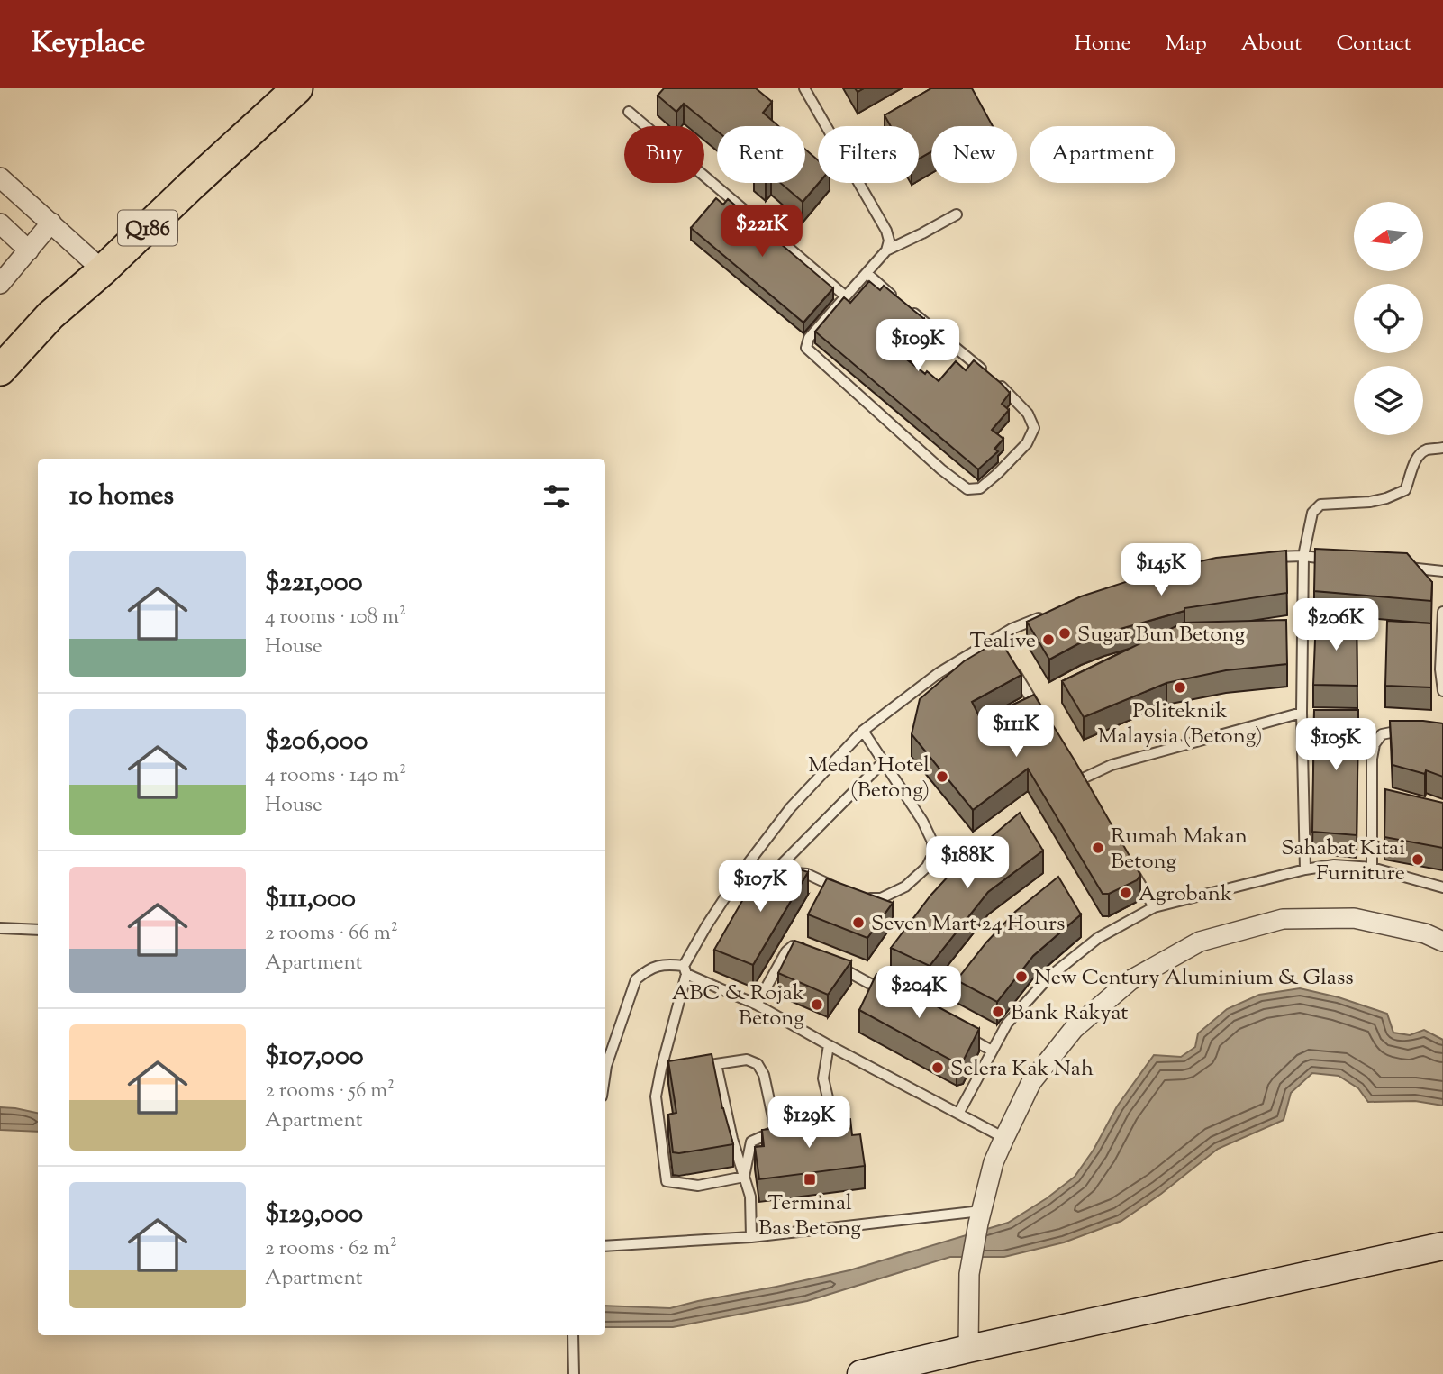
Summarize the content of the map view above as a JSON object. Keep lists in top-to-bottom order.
{
  "streets": {
    "main road": ["Q186"]
  },
  "places": {
    "other": [
      "Sugar Bun Betong",
      "Tealive",
      "Politeknik Malaysia (Betong)",
      "Medan Hotel (Betong)",
      "Rumah Makan Betong",
      "Sahabat Kitai Furniture",
      "Agrobank",
      "Seven Mart 24 Hours",
      "New Century Aluminium & Glass",
      "ABC & Rojak Betong",
      "Bank Rakyat",
      "Selera Kak Nah"
    ],
    "transit": ["Terminal Bas Betong"]
  },
  "north": "left",
  "page": {
    "header": "Keyplace",
    "nav": [
      "Home",
      "Map",
      "About",
      "Contact"
    ],
    "chip": [
      "Buy",
      "Rent",
      "Filters",
      "New",
      "Apartment"
    ],
    "price": [
      "$221K",
      "$109K",
      "$145K",
      "$206K",
      "$111K",
      "$105K",
      "$188K",
      "$107K",
      "$204K",
      "$129K"
    ],
    "heading": "10 homes",
    "list": [
      {
        "name": "$221,000",
        "note": "4 rooms · 108 m² · House"
      },
      {
        "name": "$206,000",
        "note": "4 rooms · 140 m² · House"
      },
      {
        "name": "$111,000",
        "note": "2 rooms · 66 m² · Apartment"
      },
      {
        "name": "$107,000",
        "note": "2 rooms · 56 m² · Apartment"
      },
      {
        "name": "$129,000",
        "note": "2 rooms · 62 m² · Apartment"
      }
    ]
  }
}
